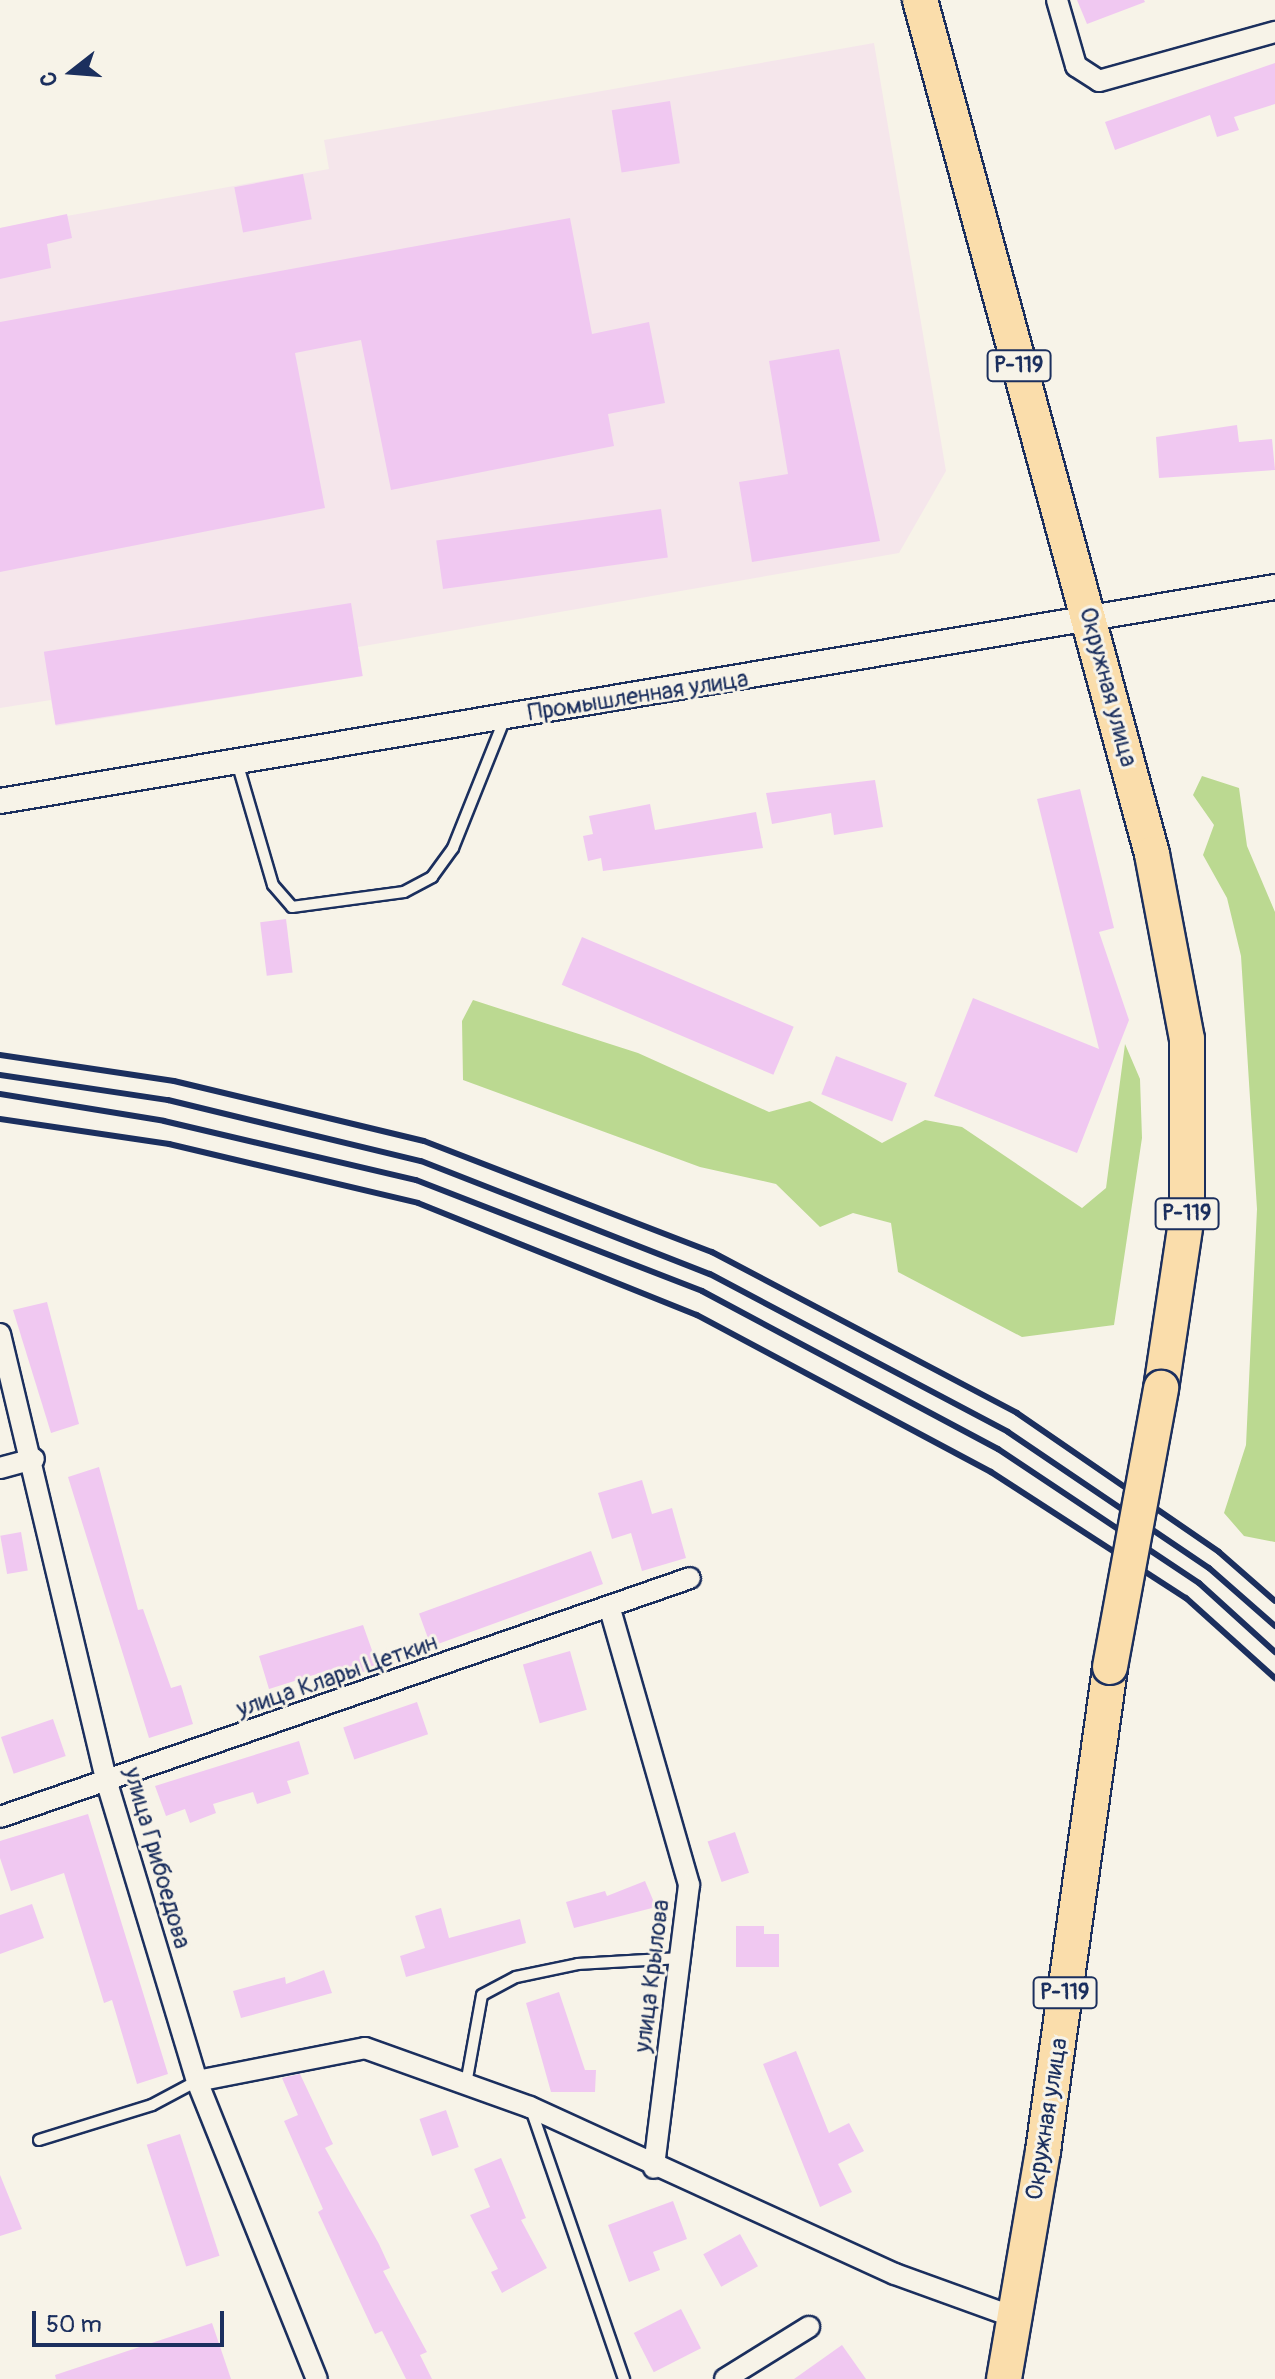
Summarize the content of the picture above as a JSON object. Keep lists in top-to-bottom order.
{
  "streets": {
    "highway": ["Р-119", "Окружная улица"],
    "street": [
      "Промышленная улица",
      "улица Клары Цеткин",
      "улица Грибоедова",
      "улица Крылова"
    ]
  },
  "crossings": [
    ["Окружная улица", "Промышленная улица"],
    ["улица Клары Цеткин", "улица Грибоедова"],
    ["улица Клары Цеткин", "улица Крылова"]
  ],
  "scale_bar": "50 m",
  "north": "left"
}
